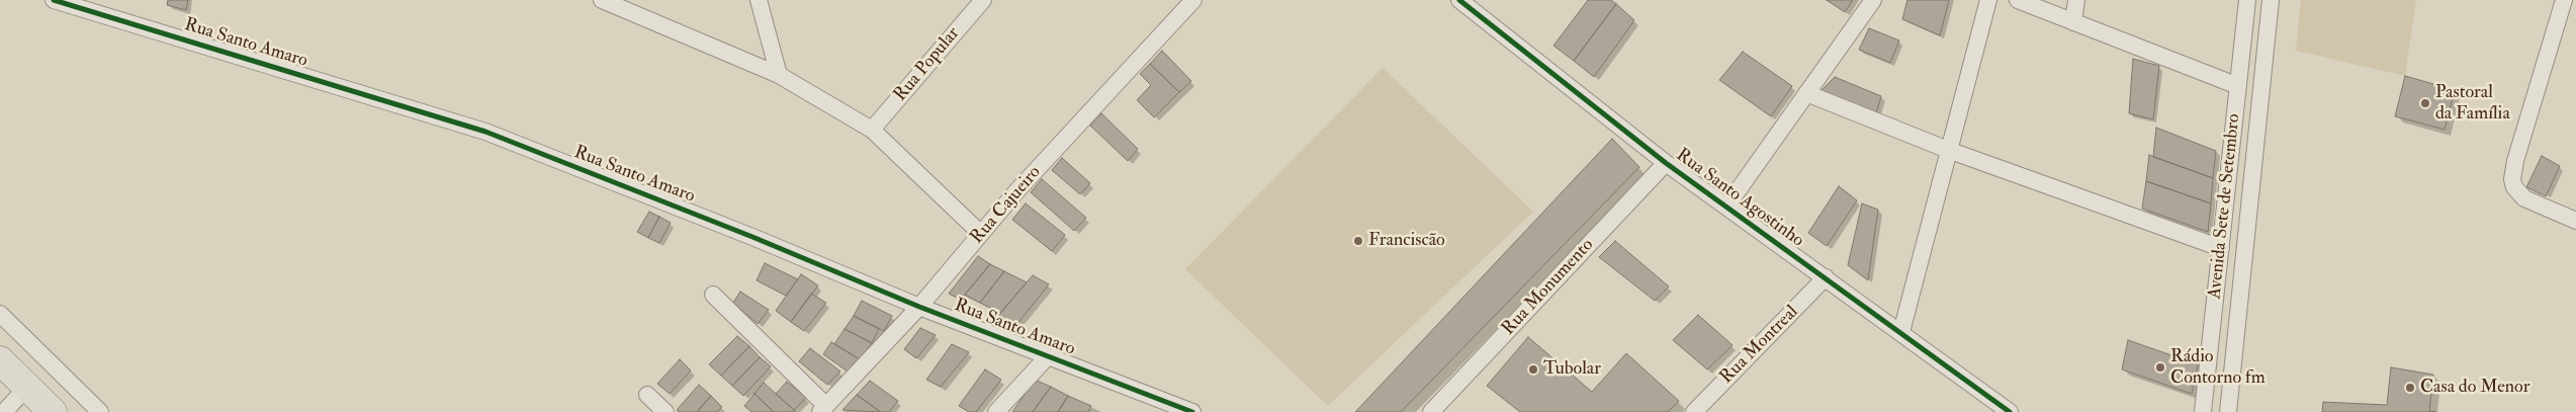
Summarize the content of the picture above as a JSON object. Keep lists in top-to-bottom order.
{
  "streets": {
    "street": [
      "Rua Santo Amaro",
      "Rua Popular",
      "Rua Santo Agostinho",
      "Rua Cajueiro",
      "Avenida Sete de Setembro",
      "Rua Monumento",
      "Rua Montreal"
    ]
  },
  "crossings": [
    ["Rua Santo Amaro", "Rua Cajueiro"],
    ["Rua Santo Agostinho", "Rua Monumento"],
    ["Rua Santo Agostinho", "Rua Montreal"]
  ],
  "places": [
    "Pastoral da Família",
    "Franciscão",
    "Rádio Contorno fm",
    "Tubolar",
    "Casa do Menor"
  ]
}
